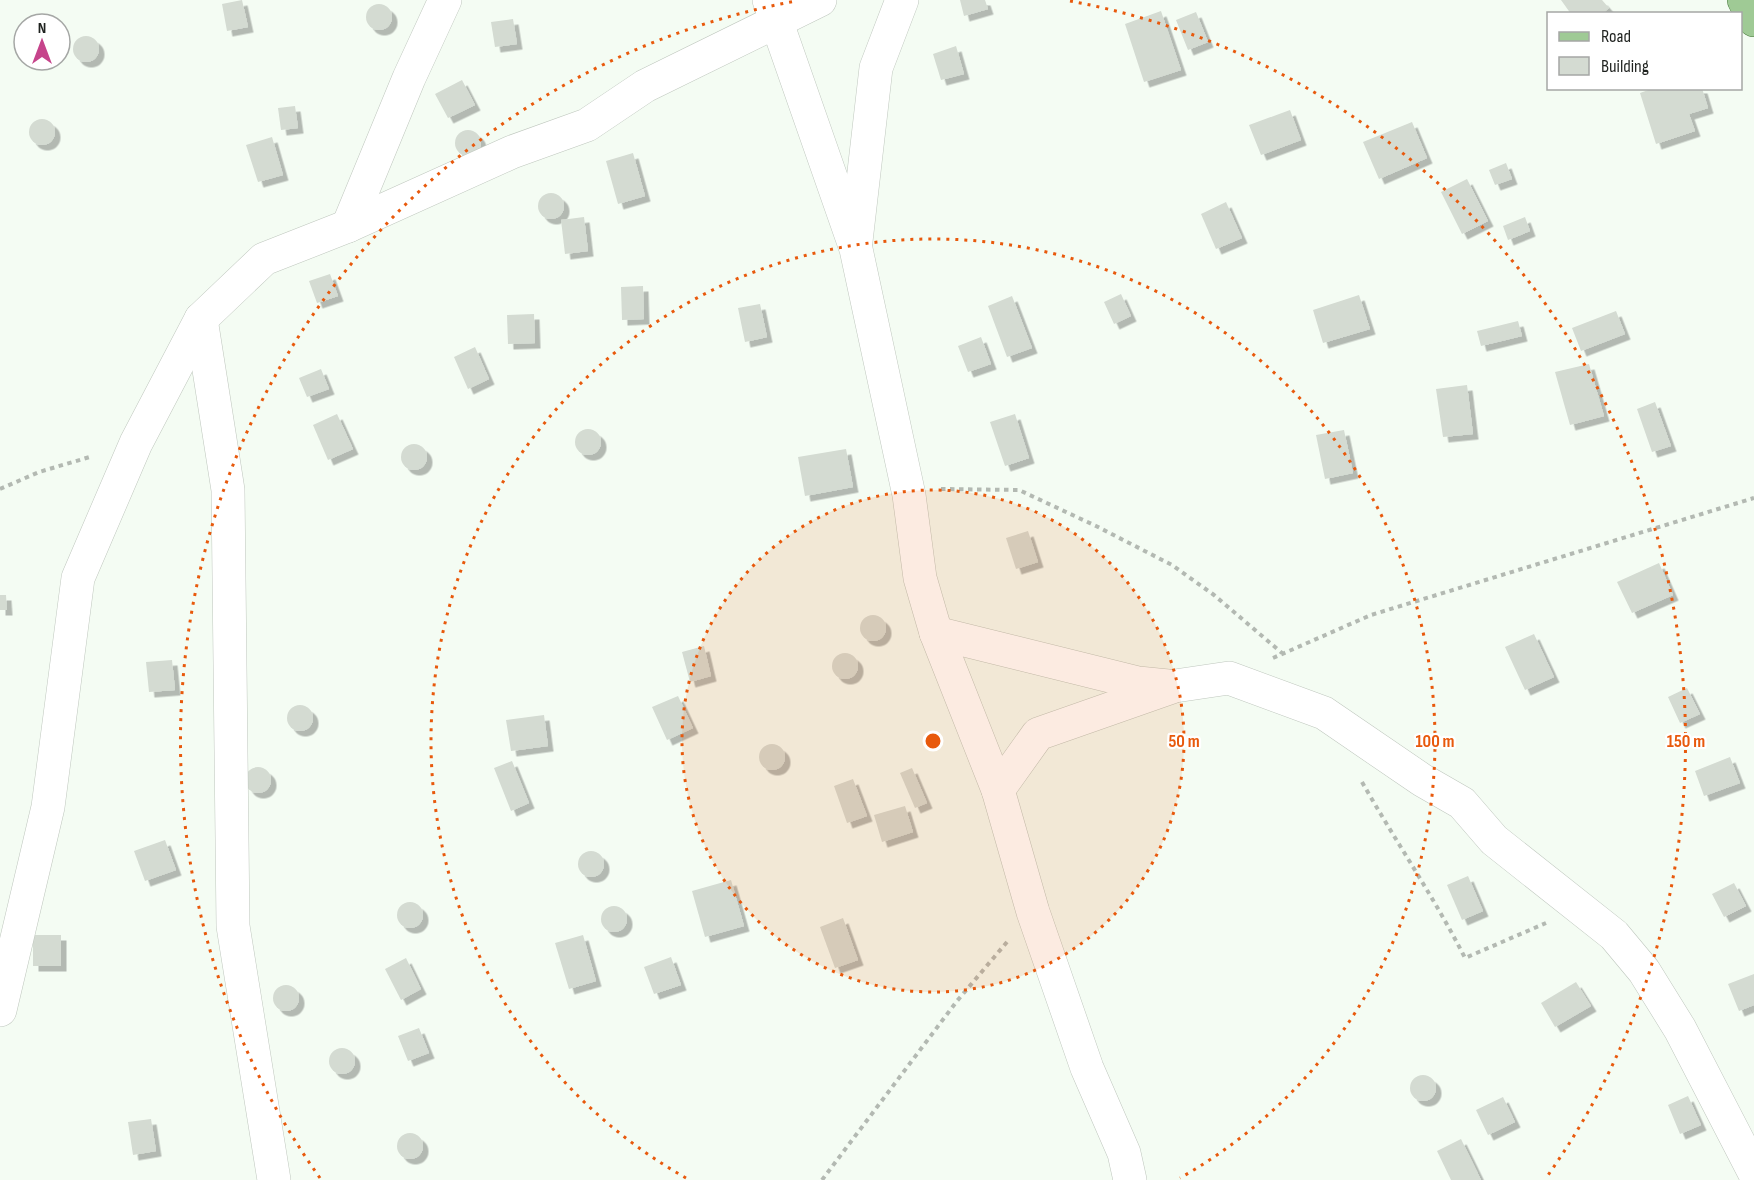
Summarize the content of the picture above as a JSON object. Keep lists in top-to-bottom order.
{
  "legend": ["Road", "Building"],
  "north": "top",
  "rings": ["50 m", "100 m", "150 m"]
}
